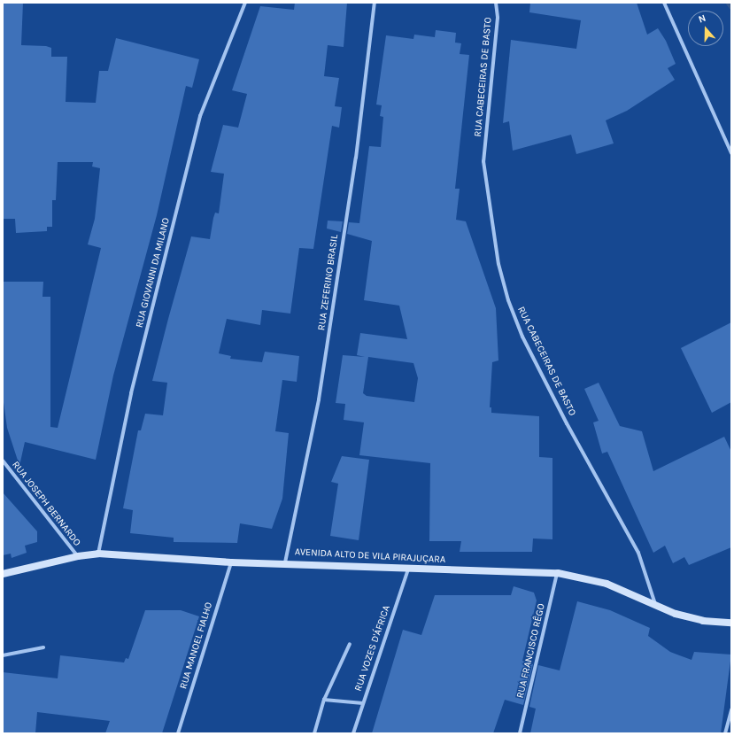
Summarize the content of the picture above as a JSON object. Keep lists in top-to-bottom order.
{
  "streets": {
    "main road": ["AVENIDA ALTO DE VILA PIRAJUÇARA"],
    "street": [
      "RUA CABECEIRAS DE BASTO",
      "RUA GIOVANNI DA MILANO",
      "RUA ZEFERINO BRASIL",
      "RUA JOSEPH BERNARDO",
      "RUA MANOEL FIALHO",
      "RUA VOZES D'ÁFRICA",
      "RUA FRANCISCO RÊGO"
    ]
  },
  "crossings": [
    ["RUA CABECEIRAS DE BASTO", "AVENIDA ALTO DE VILA PIRAJUÇARA"],
    ["RUA GIOVANNI DA MILANO", "AVENIDA ALTO DE VILA PIRAJUÇARA"],
    ["RUA ZEFERINO BRASIL", "AVENIDA ALTO DE VILA PIRAJUÇARA"],
    ["RUA JOSEPH BERNARDO", "AVENIDA ALTO DE VILA PIRAJUÇARA"],
    ["AVENIDA ALTO DE VILA PIRAJUÇARA", "RUA MANOEL FIALHO"],
    ["AVENIDA ALTO DE VILA PIRAJUÇARA", "RUA VOZES D'ÁFRICA"],
    ["AVENIDA ALTO DE VILA PIRAJUÇARA", "RUA FRANCISCO RÊGO"]
  ],
  "north": "top"
}
